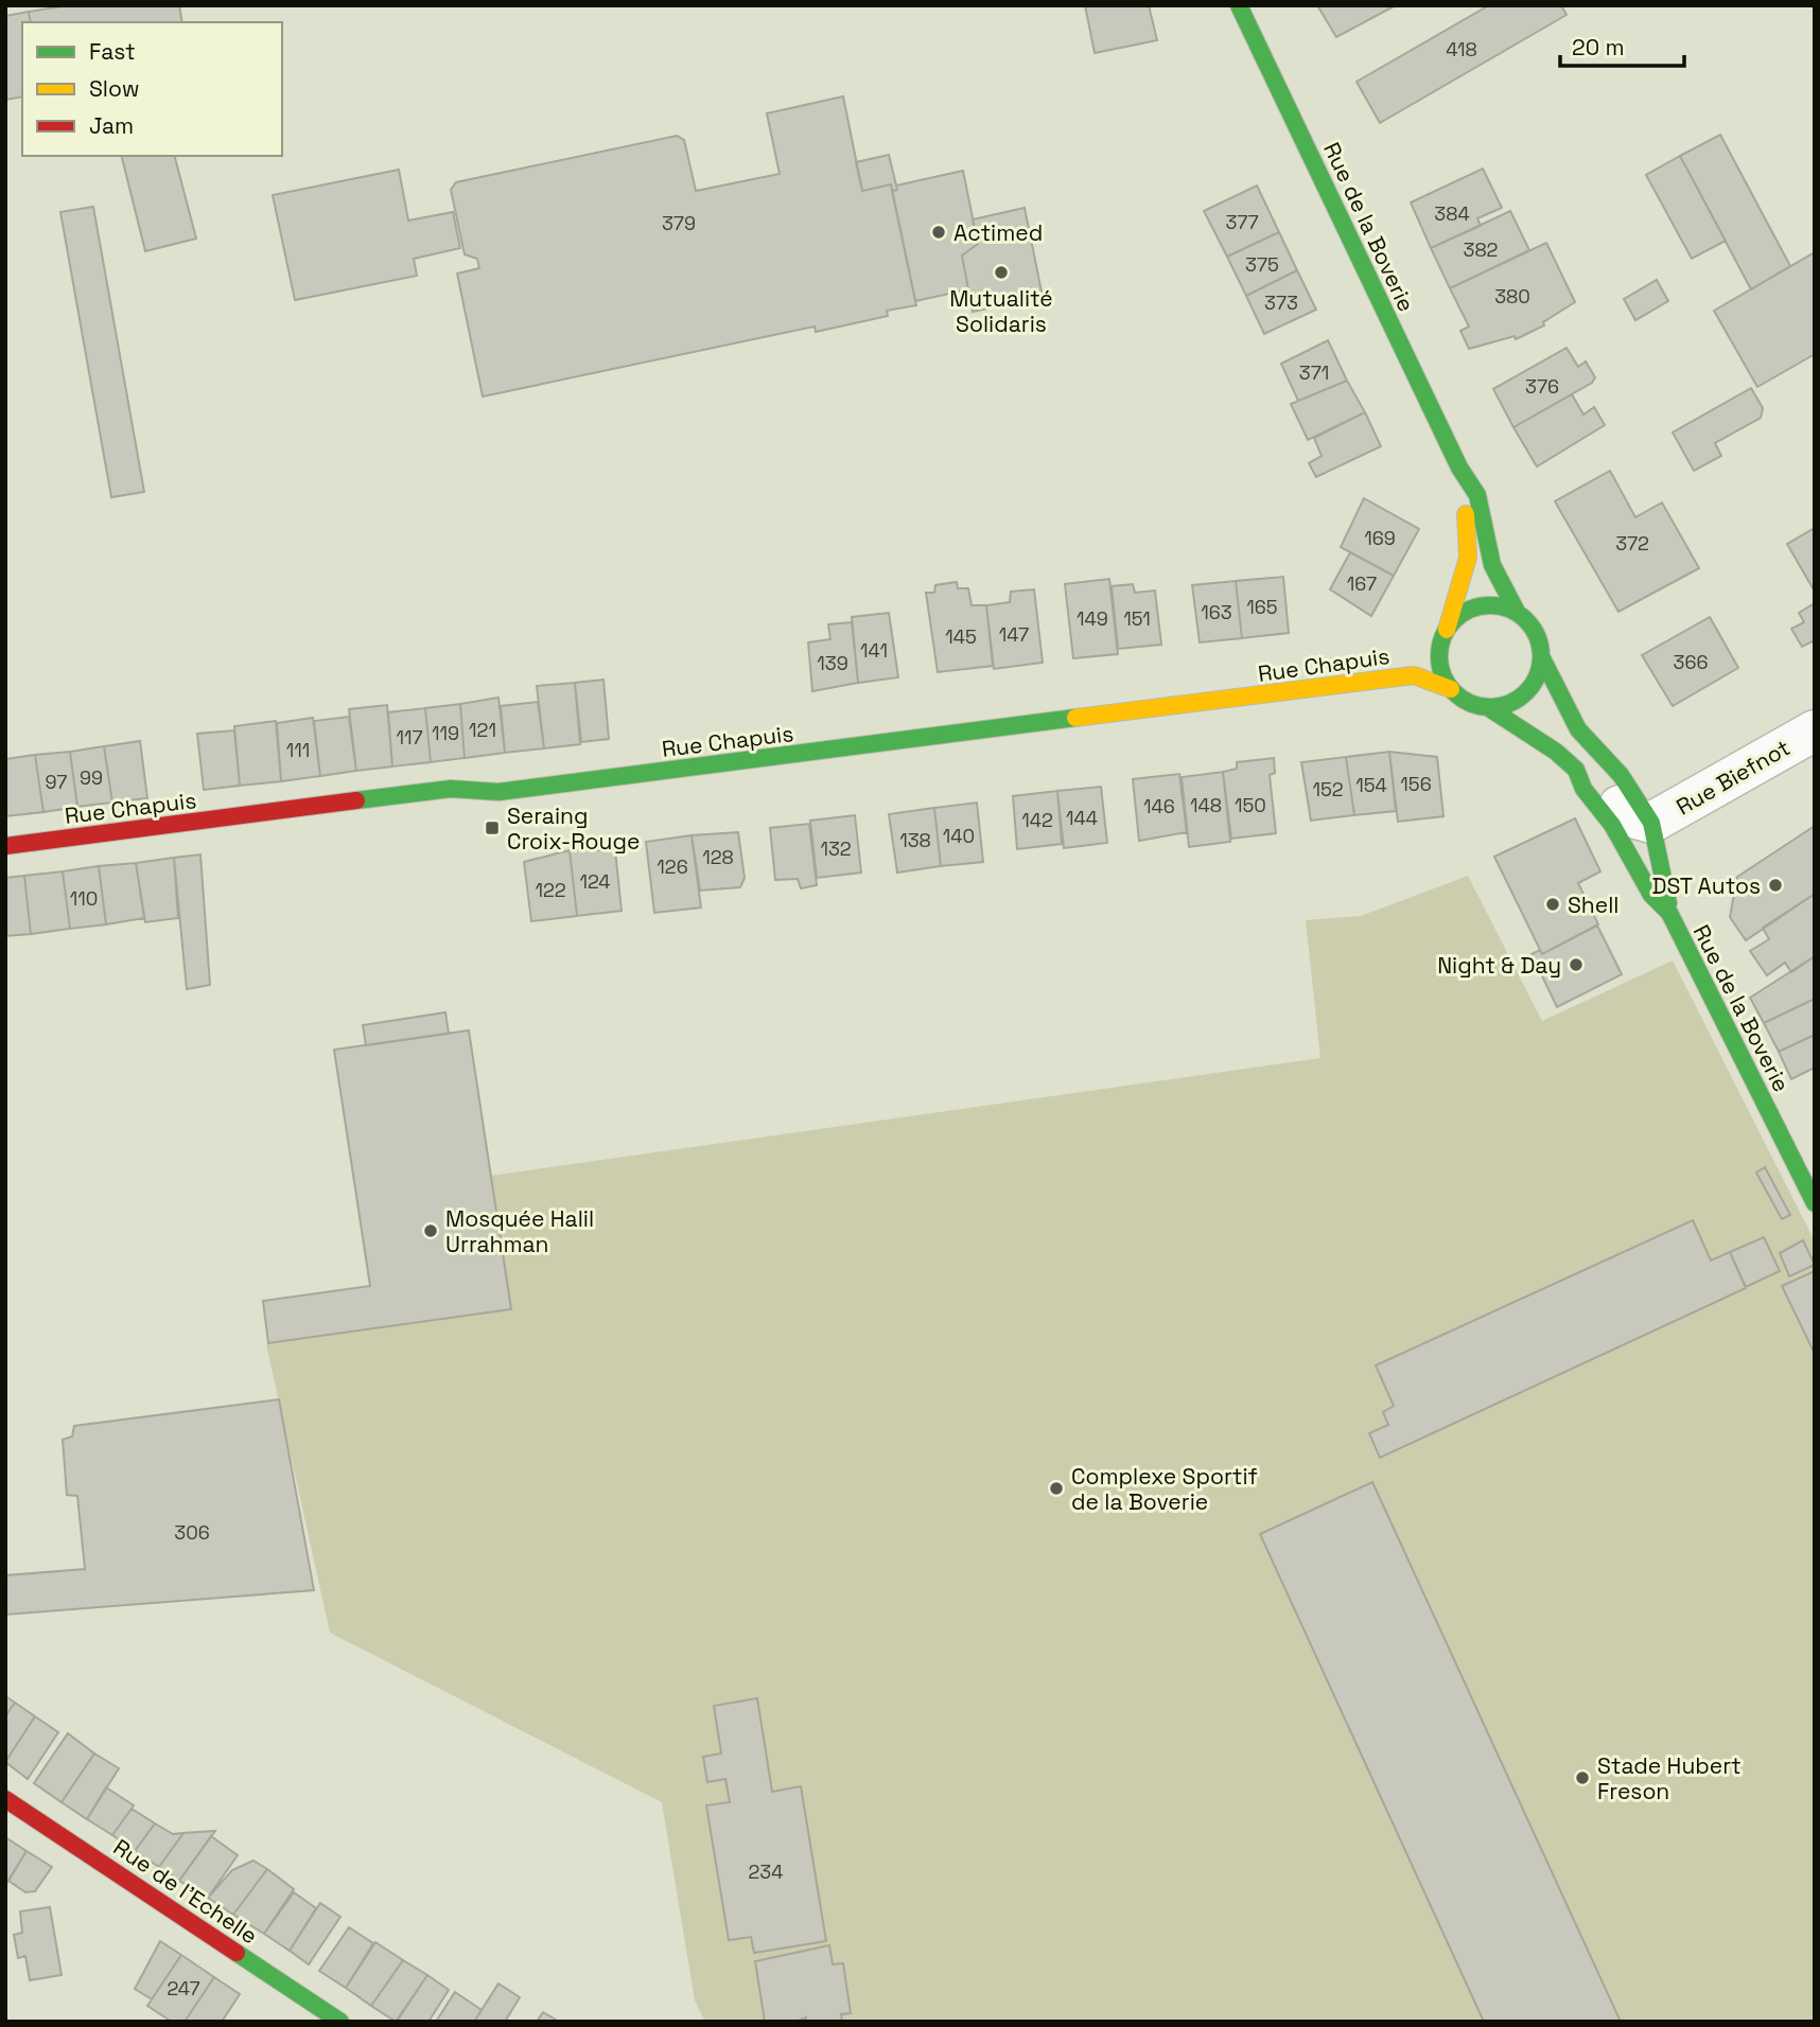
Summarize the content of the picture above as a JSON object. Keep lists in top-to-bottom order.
{
  "streets": {
    "street": [
      "Rue de la Boverie",
      "Rue Chapuis",
      "Rue Biefnot",
      "Rue de l'Echelle"
    ]
  },
  "crossings": [
    ["Rue de la Boverie", "Rue Chapuis"],
    ["Rue de la Boverie", "Rue Biefnot"]
  ],
  "places": {
    "other": [
      "Actimed",
      "Mutualité Solidaris",
      "DST Autos",
      "Shell",
      "Night & Day",
      "Mosquée Halil Urrahman",
      "Complexe Sportif de la Boverie",
      "Stade Hubert Freson"
    ],
    "transit": ["Seraing Croix-Rouge"]
  },
  "house_numbers": [
    "418",
    "384",
    "377",
    "379",
    "382",
    "375",
    "380",
    "373",
    "371",
    "376",
    "169",
    "372",
    "167",
    "165",
    "163",
    "149",
    "151",
    "147",
    "145",
    "141",
    "366",
    "139",
    "121",
    "119",
    "117",
    "111",
    "99",
    "97",
    "156",
    "154",
    "152",
    "148",
    "150",
    "146",
    "144",
    "142",
    "140",
    "138",
    "132",
    "128",
    "126",
    "124",
    "122",
    "110",
    "306",
    "234",
    "247"
  ],
  "legend": ["Fast", "Slow", "Jam"],
  "scale_bar": "20 m"
}
